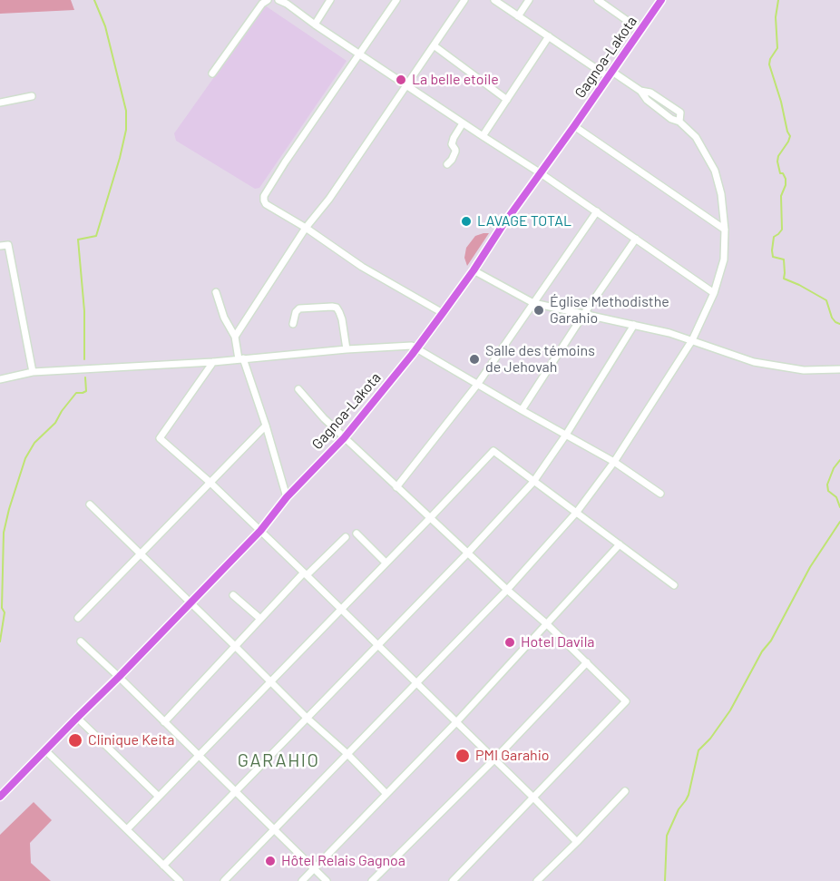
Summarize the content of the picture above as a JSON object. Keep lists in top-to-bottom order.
{
  "streets": {
    "main road": ["Gagnoa-Lakota"]
  },
  "districts": ["GARAHIO"],
  "places": [
    "La belle etoile",
    "LAVAGE TOTAL",
    "Église Methodisthe Garahio",
    "Salle des témoins de Jehovah",
    "Hotel Davila",
    "Clinique Keita",
    "PMI Garahio",
    "Hôtel Relais Gagnoa"
  ]
}
